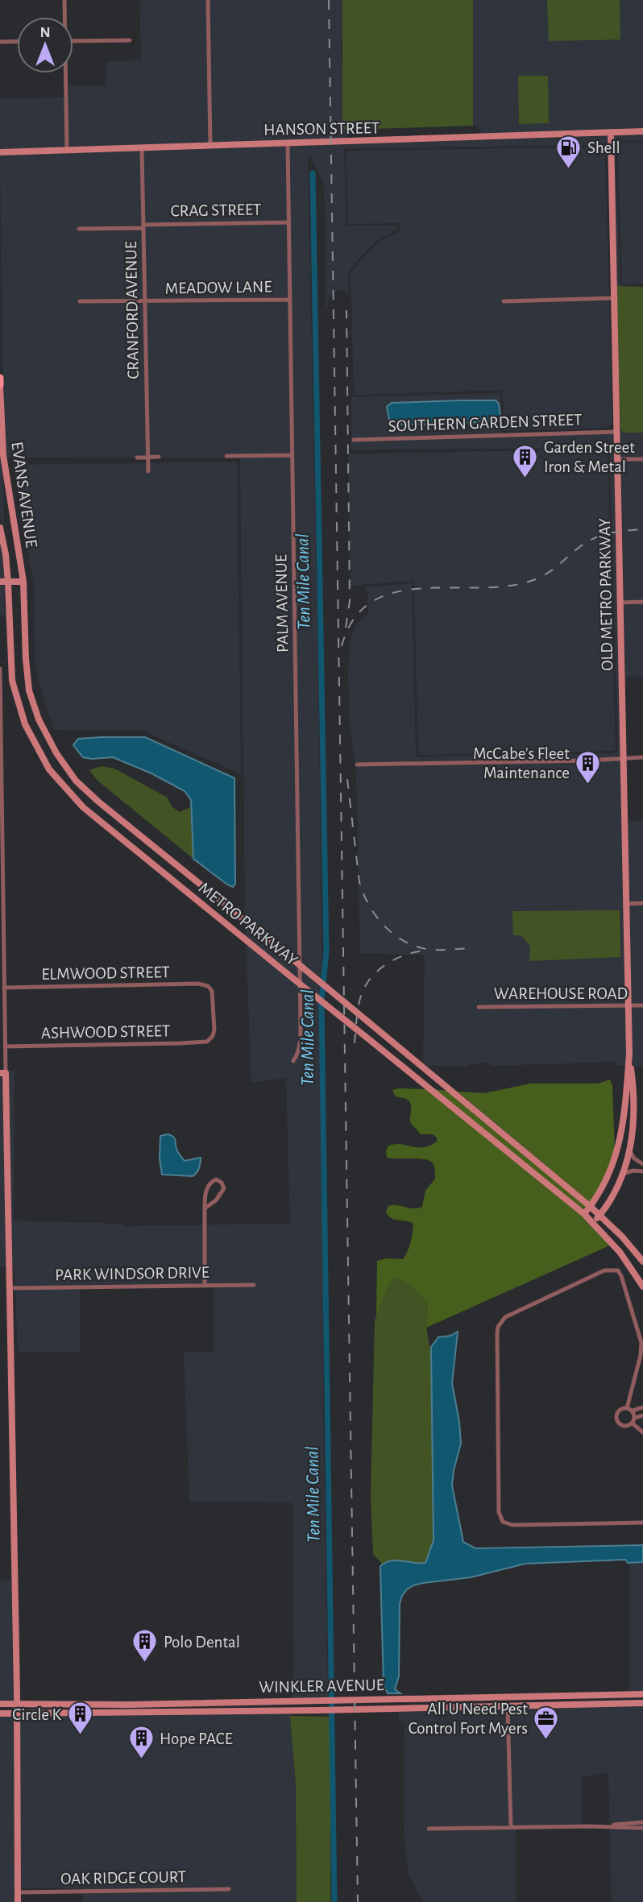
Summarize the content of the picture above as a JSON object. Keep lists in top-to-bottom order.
{
  "streets": {
    "main road": ["EVANS AVENUE"],
    "street": [
      "HANSON STREET",
      "CRAG STREET",
      "MEADOW LANE",
      "CRANFORD AVENUE",
      "SOUTHERN GARDEN STREET",
      "OLD METRO PARKWAY",
      "PALM AVENUE",
      "METRO PARKWAY",
      "ELMWOOD STREET",
      "WAREHOUSE ROAD",
      "ASHWOOD STREET",
      "PARK WINDSOR DRIVE",
      "WINKLER AVENUE",
      "OAK RIDGE COURT"
    ]
  },
  "crossings": [
    ["HANSON STREET", "CRANFORD AVENUE"],
    ["HANSON STREET", "OLD METRO PARKWAY"],
    ["HANSON STREET", "PALM AVENUE"],
    ["CRAG STREET", "CRANFORD AVENUE"],
    ["CRAG STREET", "PALM AVENUE"],
    ["MEADOW LANE", "CRANFORD AVENUE"],
    ["MEADOW LANE", "PALM AVENUE"],
    ["SOUTHERN GARDEN STREET", "OLD METRO PARKWAY"],
    ["EVANS AVENUE", "METRO PARKWAY"],
    ["OLD METRO PARKWAY", "METRO PARKWAY"],
    ["OLD METRO PARKWAY", "WAREHOUSE ROAD"],
    ["ELMWOOD STREET", "ASHWOOD STREET"]
  ],
  "water": ["Ten Mile Canal"],
  "places": {
    "fuel station": ["Shell"],
    "building": [
      "Garden Street Iron & Metal",
      "McCabe's Fleet Maintenance",
      "Polo Dental",
      "Circle K",
      "Hope PACE"
    ],
    "office": ["All U Need Pest Control Fort Myers"]
  },
  "north": "top"
}
